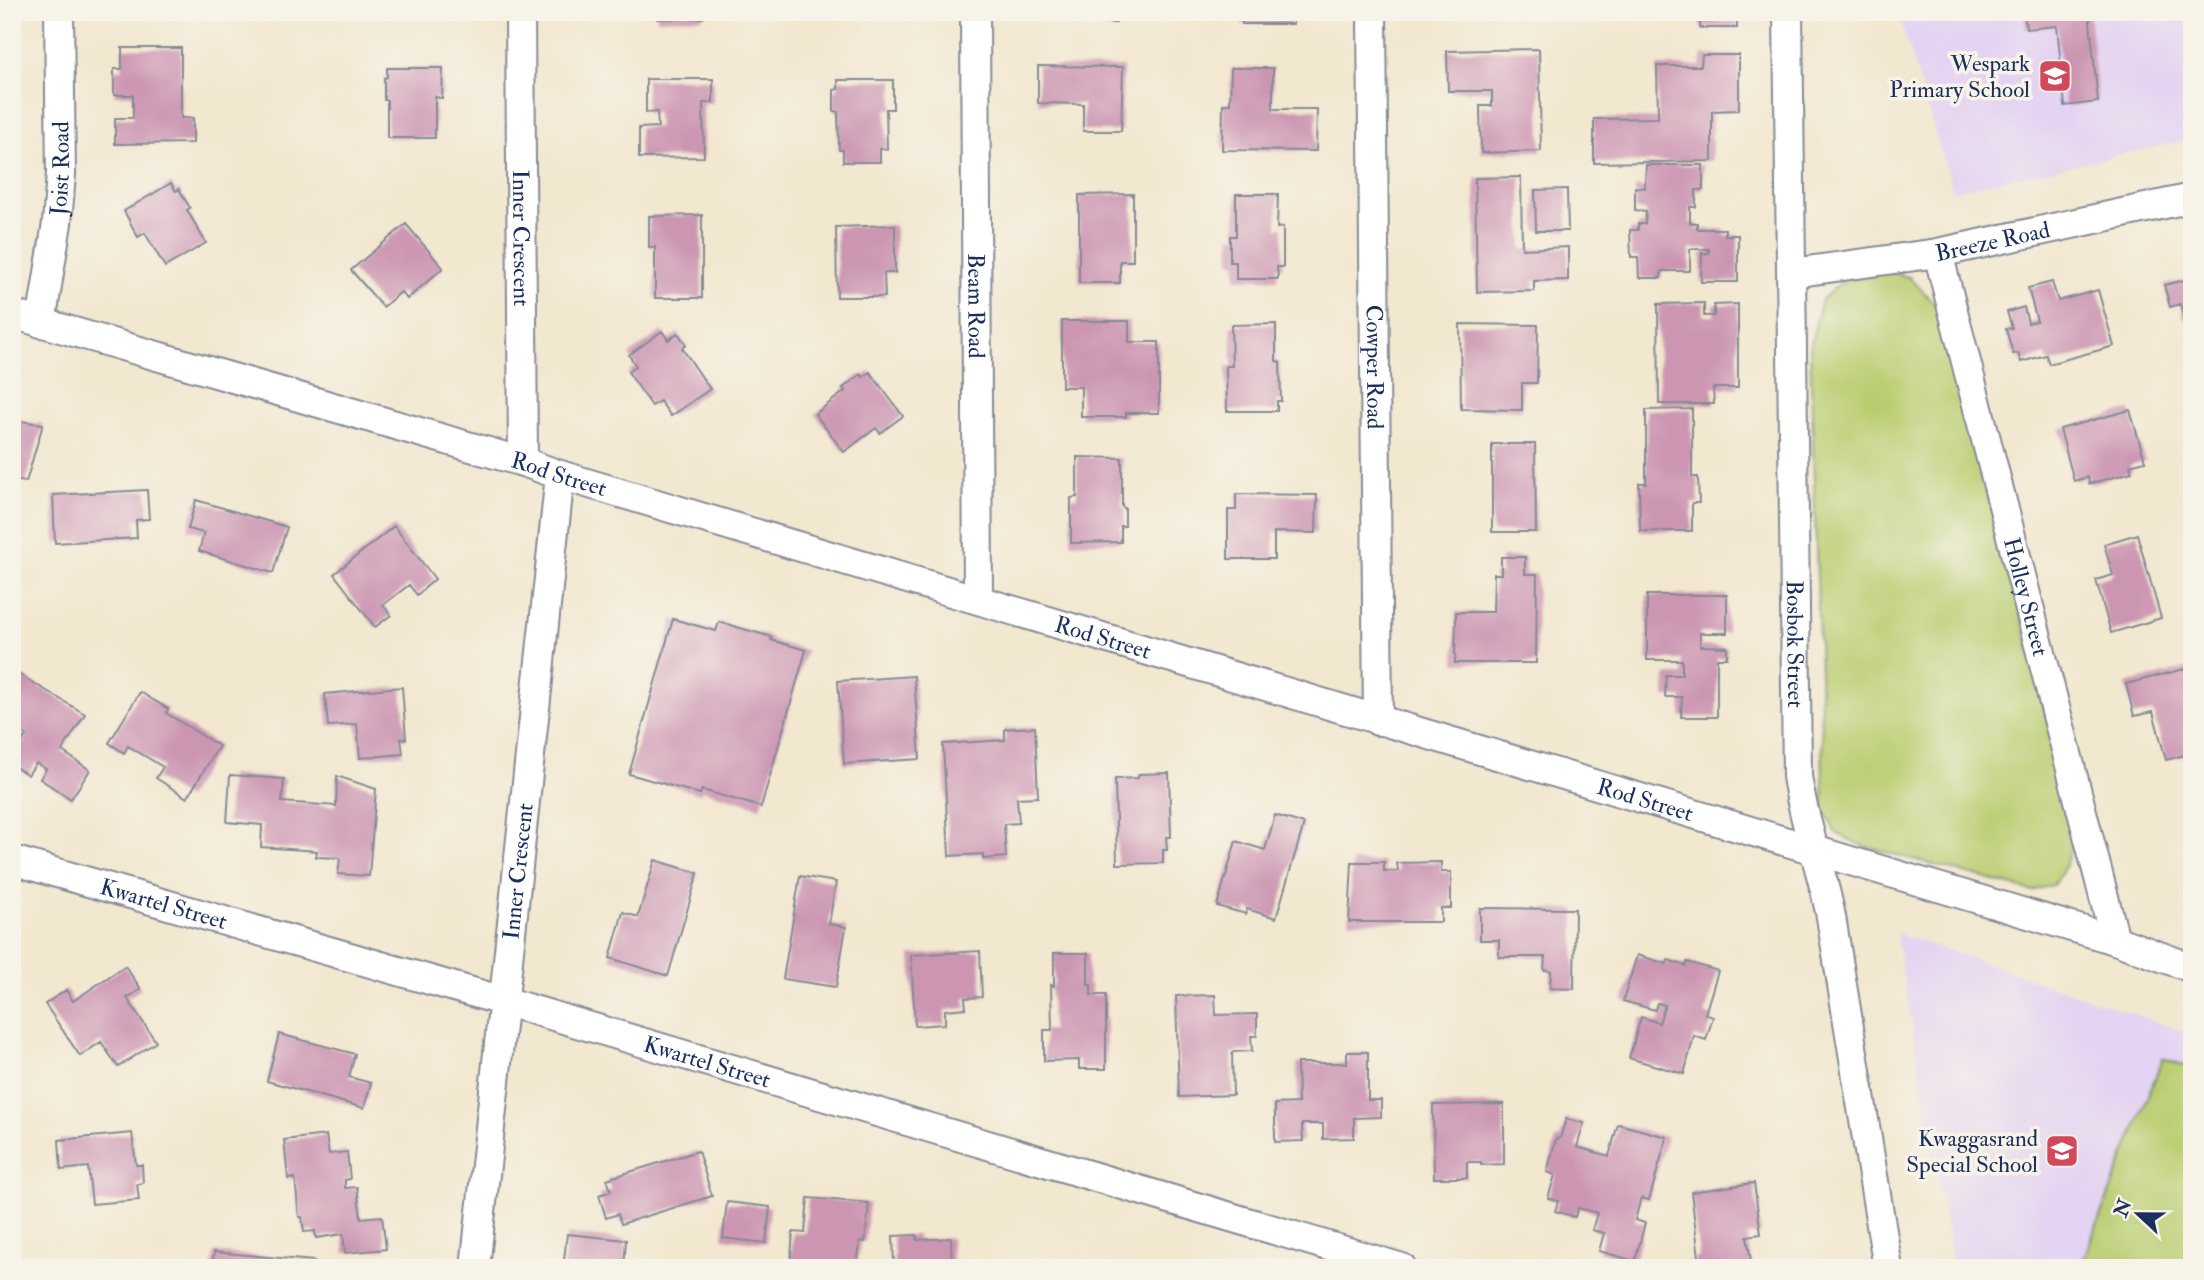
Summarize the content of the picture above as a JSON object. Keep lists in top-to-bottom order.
{
  "streets": {
    "street": [
      "Joist Road",
      "Inner Crescent",
      "Breeze Road",
      "Beam Road",
      "Cowper Road",
      "Rod Street",
      "Holley Street",
      "Bosbok Street",
      "Kwartel Street"
    ]
  },
  "crossings": [
    ["Joist Road", "Rod Street"],
    ["Inner Crescent", "Rod Street"],
    ["Inner Crescent", "Kwartel Street"],
    ["Breeze Road", "Holley Street"],
    ["Breeze Road", "Bosbok Street"],
    ["Beam Road", "Rod Street"],
    ["Cowper Road", "Rod Street"],
    ["Rod Street", "Holley Street"],
    ["Rod Street", "Bosbok Street"]
  ],
  "places": {
    "school or university": ["Wespark Primary School", "Kwaggasrand Special School"]
  },
  "north": "left"
}
